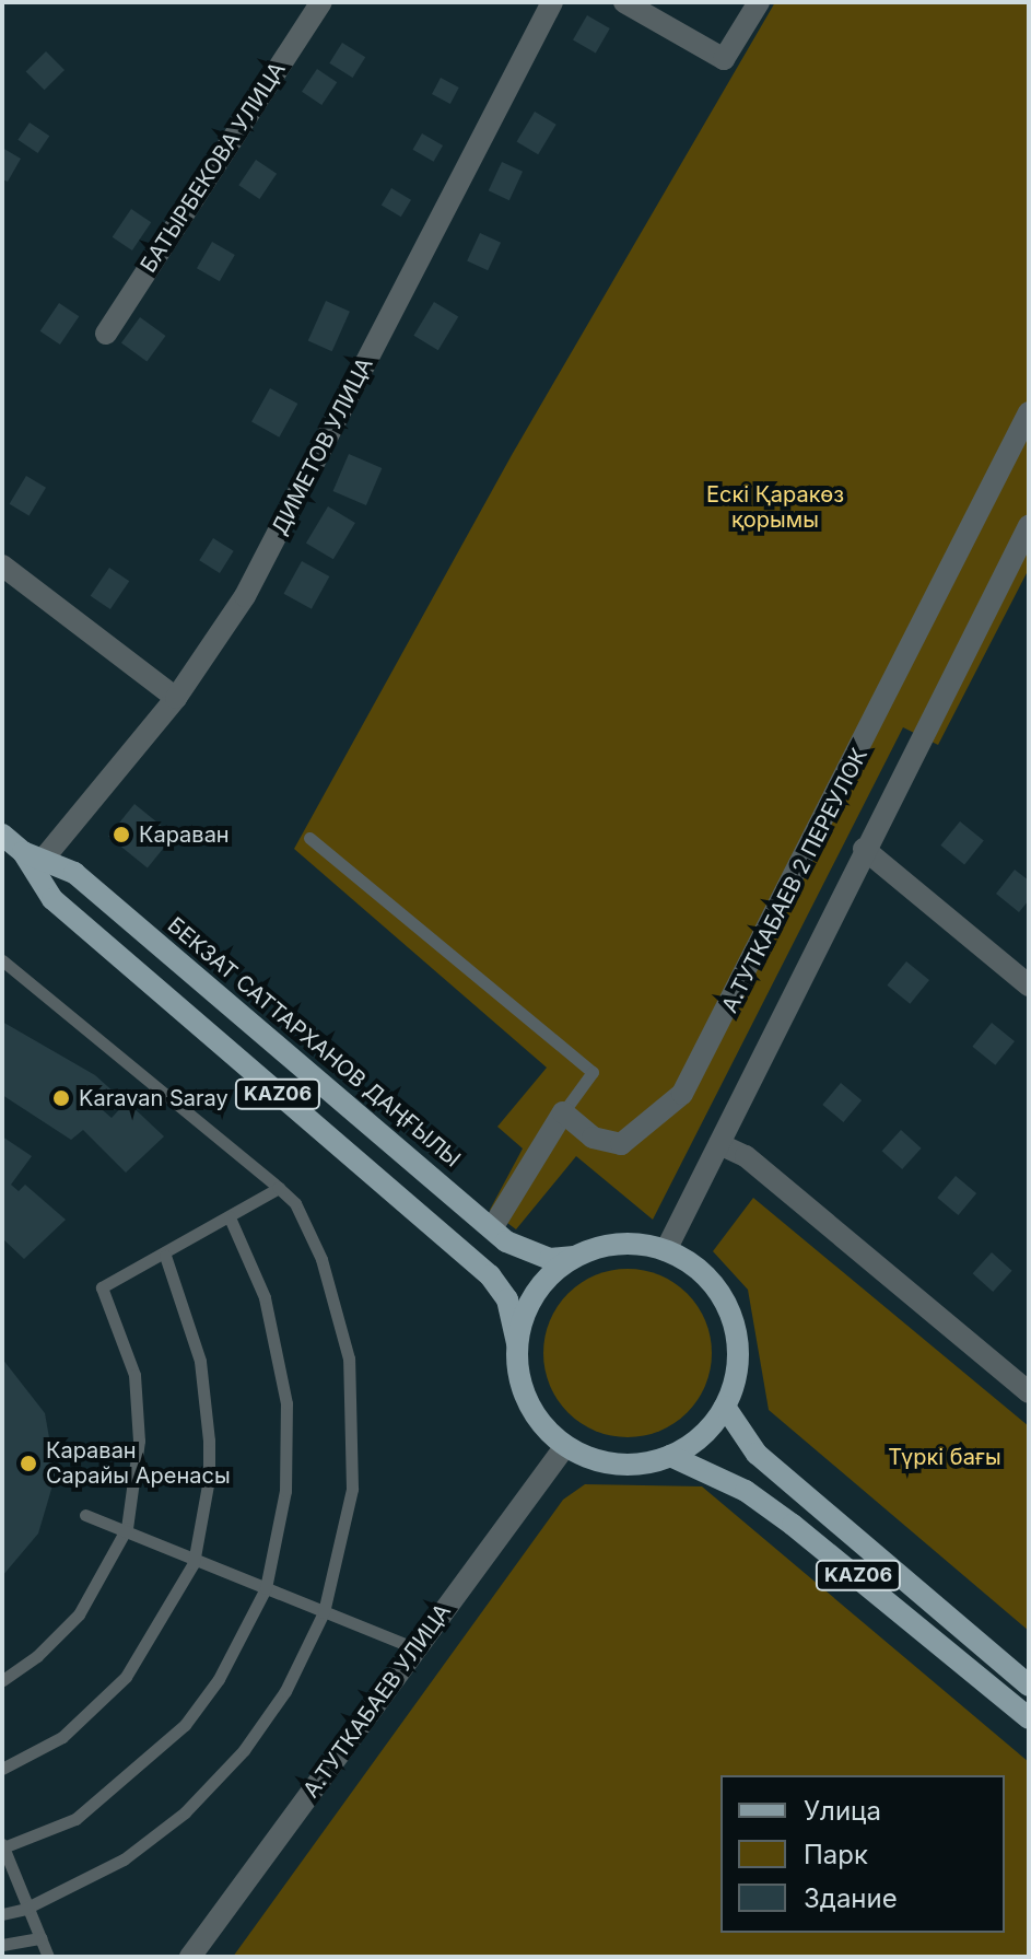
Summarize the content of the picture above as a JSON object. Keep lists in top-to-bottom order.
{
  "streets": {
    "main road": ["БЕКЗАТ САТТАРХАНОВ ДАҢҒЫЛЫ", "KАZ06"],
    "street": [
      "БАТЫРБЕКОВА УЛИЦА",
      "ДИМЕТОВ УЛИЦА",
      "А.ТУТКАБАЕВ 2 ПЕРЕУЛОК",
      "А.ТУТКАБАЕВ УЛИЦА"
    ]
  },
  "crossings": [
    ["ДИМЕТОВ УЛИЦА", "БЕКЗАТ САТТАРХАНОВ ДАҢҒЫЛЫ"],
    ["БЕКЗАТ САТТАРХАНОВ ДАҢҒЫЛЫ", "KАZ06"],
    ["БЕКЗАТ САТТАРХАНОВ ДАҢҒЫЛЫ", "А.ТУТКАБАЕВ УЛИЦА"],
    ["KАZ06", "А.ТУТКАБАЕВ УЛИЦА"]
  ],
  "parks": ["Ескі Қаракөз қорымы", "Түркі бағы"],
  "places": ["Караван", "Karavan Saray", "Караван Сарайы Аренасы"],
  "legend": ["Улица", "Парк", "Здание"]
}
